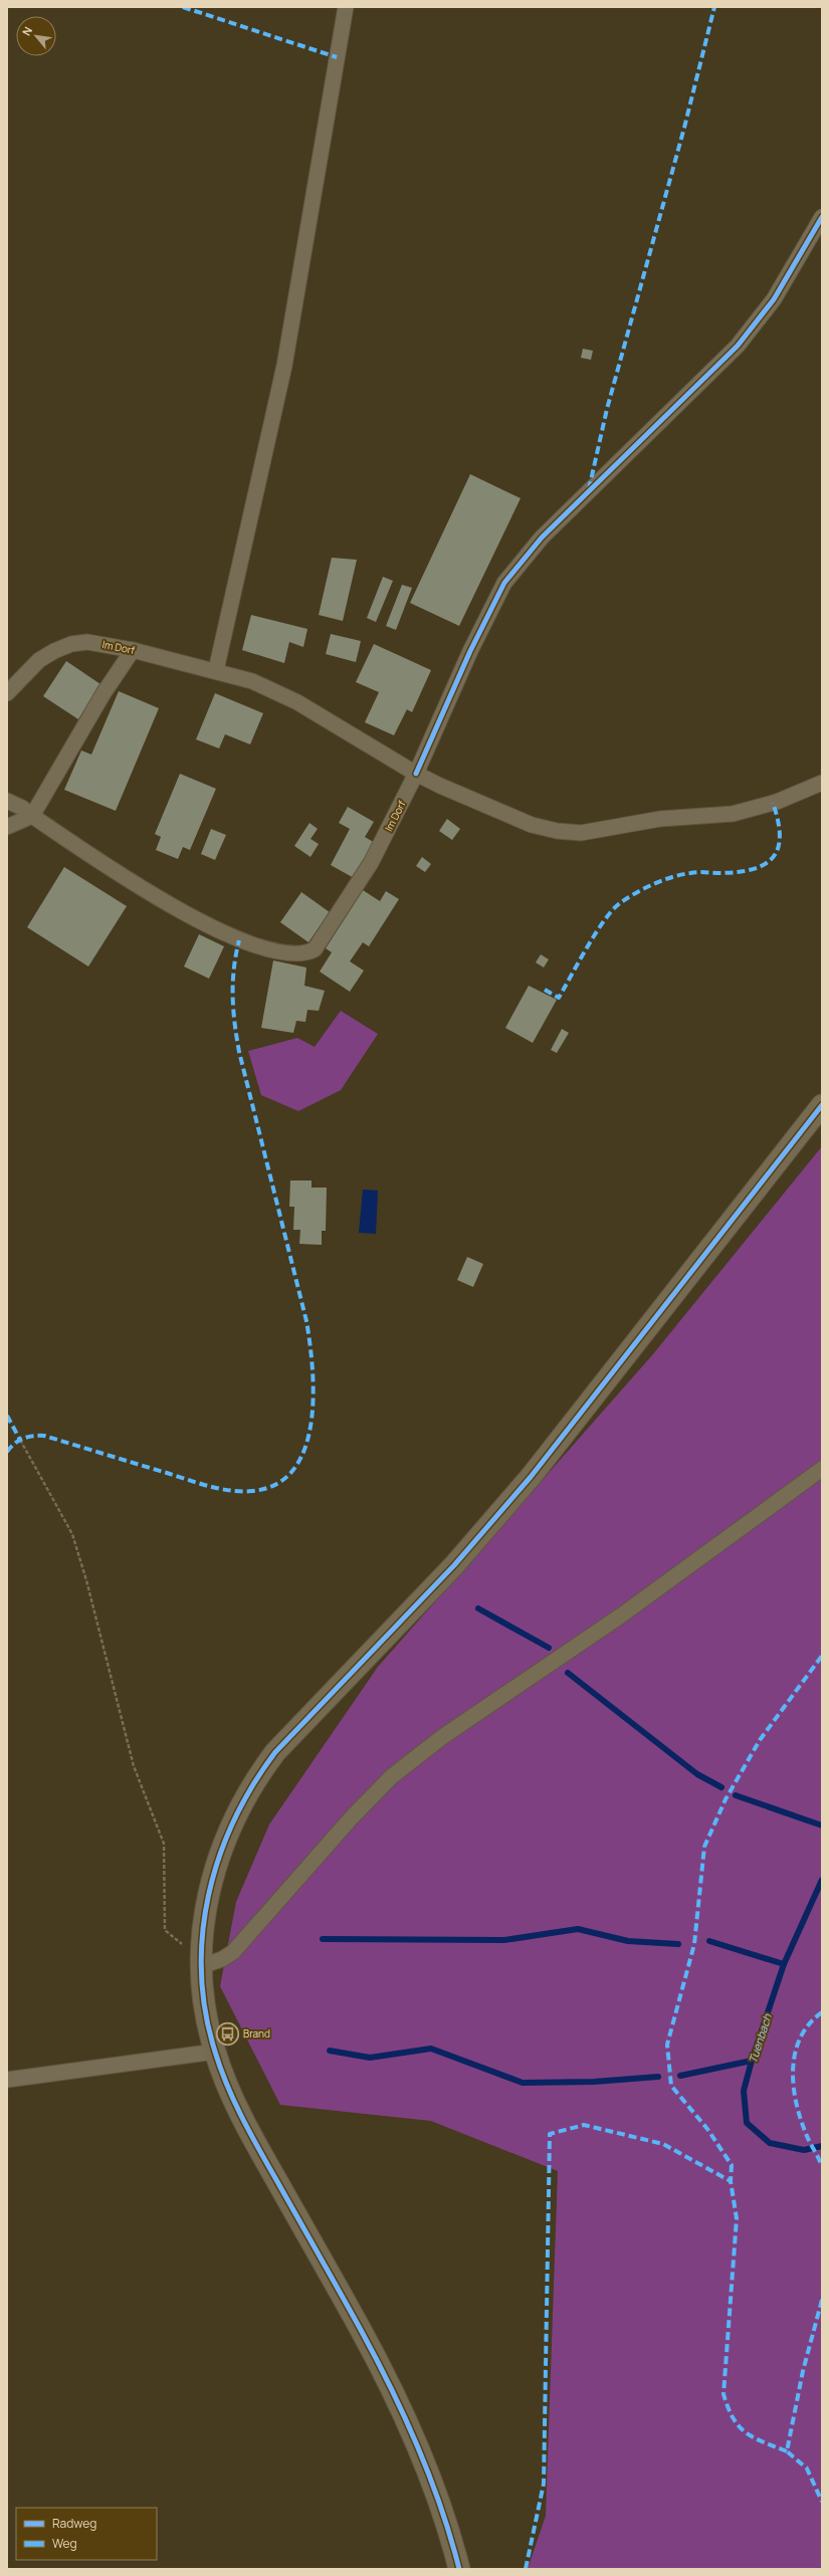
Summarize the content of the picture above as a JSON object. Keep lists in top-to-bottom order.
{
  "streets": {
    "street": ["Im Dorf"]
  },
  "water": ["Tuenbach"],
  "places": {
    "bus stop": ["Brand"]
  },
  "legend": ["Radweg", "Weg"],
  "north": "top left"
}
